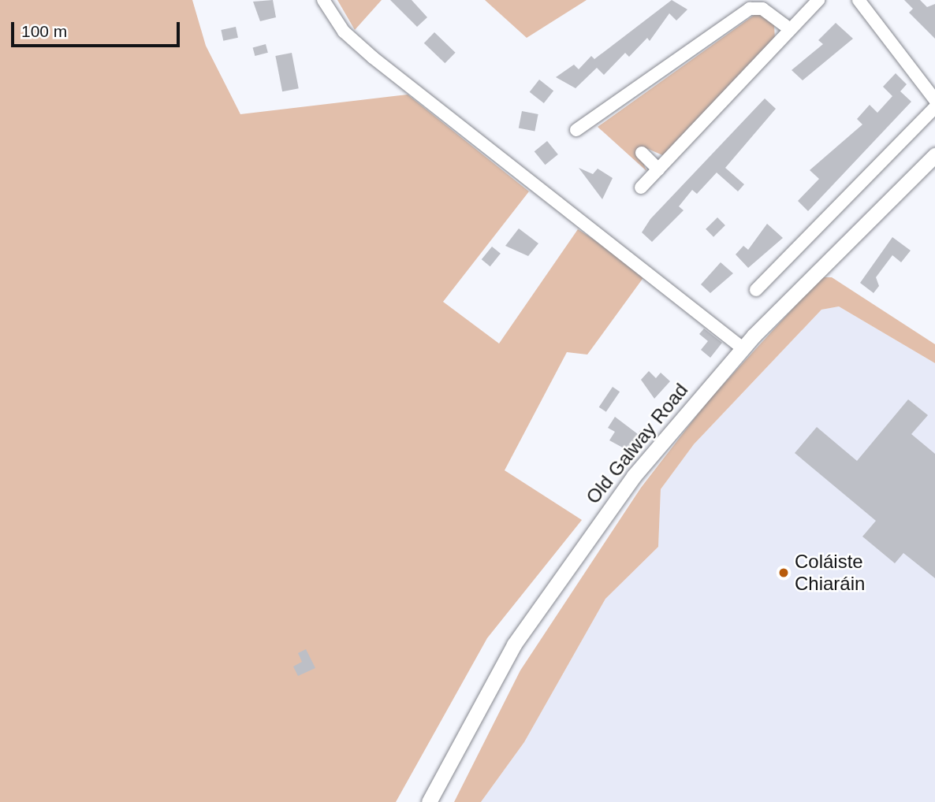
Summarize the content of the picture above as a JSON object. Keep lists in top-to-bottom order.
{
  "streets": {
    "main road": ["Old Galway Road"]
  },
  "places": ["Coláiste Chiaráin"],
  "scale_bar": "100 m"
}
